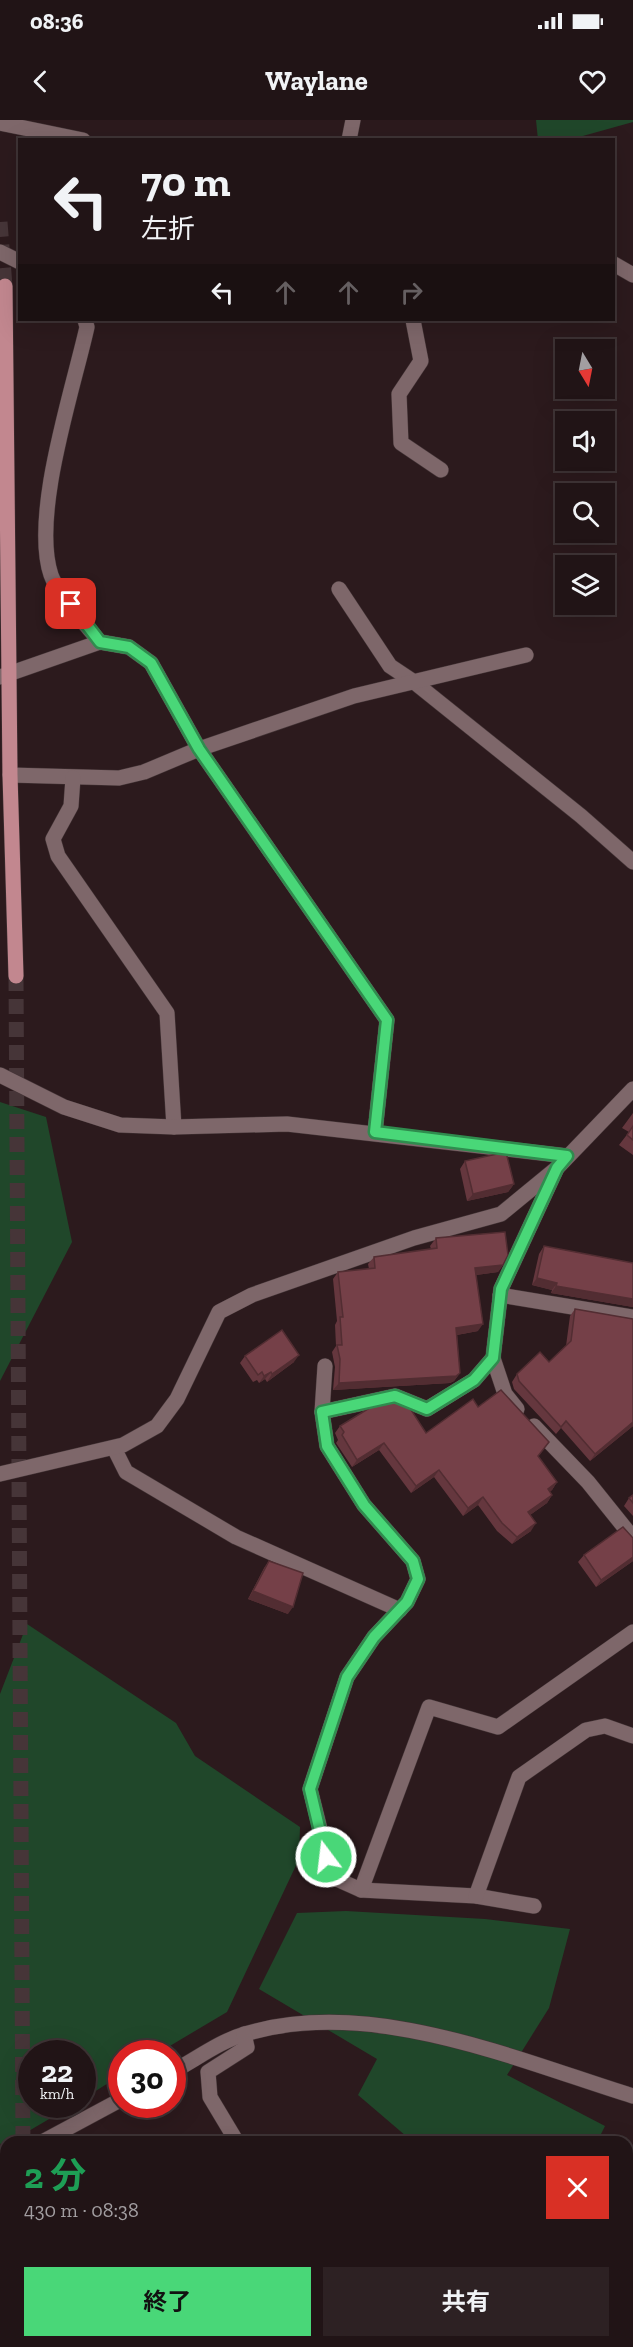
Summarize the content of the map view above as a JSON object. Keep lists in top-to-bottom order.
{
  "north": "bottom",
  "page": {
    "status": "08:36",
    "header": "Waylane",
    "turn": ["70 m", "左折"],
    "speed": "22 km/h",
    "limit": "30",
    "heading": ["2 分", "430 m · 08:38"],
    "buttons": ["終了", "共有"]
  }
}
